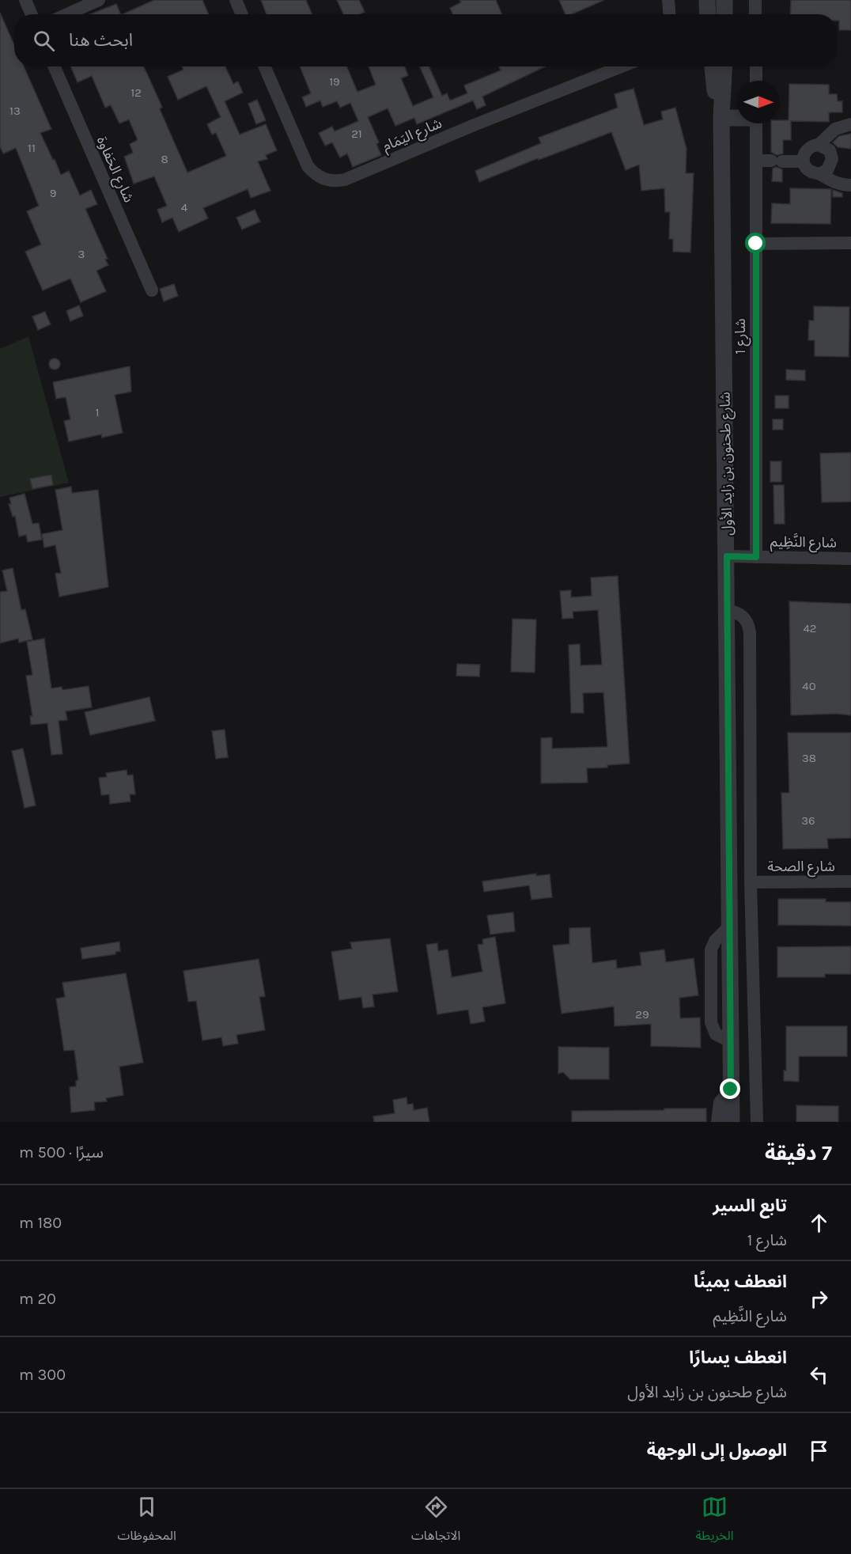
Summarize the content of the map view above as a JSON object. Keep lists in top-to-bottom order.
{
  "streets": {
    "street": [
      "شارع اليَمَام",
      "شارع الحَفاوة",
      "شارع 1",
      "شارع طحنون بن زايد الأول",
      "شارع النَّظِيم",
      "شارع الصحة"
    ]
  },
  "crossings": [
    ["شارع 1", "شارع النَّظِيم"],
    ["شارع طحنون بن زايد الأول", "شارع النَّظِيم"]
  ],
  "house_numbers": [
    "19",
    "12",
    "13",
    "21",
    "11",
    "8",
    "9",
    "4",
    "3",
    "1",
    "42",
    "40",
    "38",
    "36",
    "29"
  ],
  "north": "right",
  "page": {
    "search": "ابحث هنا",
    "heading": ["7 دقيقة", "سيرًا · 500 m"],
    "list": [
      ["تابع السير", "شارع 1", "180 m"],
      ["انعطف يمينًا", "شارع النَّظِيم", "20 m"],
      ["انعطف يسارًا", "شارع طحنون بن زايد الأول", "300 m"],
      "الوصول إلى الوجهة"
    ],
    "nav": ["الخريطة", "الاتجاهات", "المحفوظات"]
  }
}
